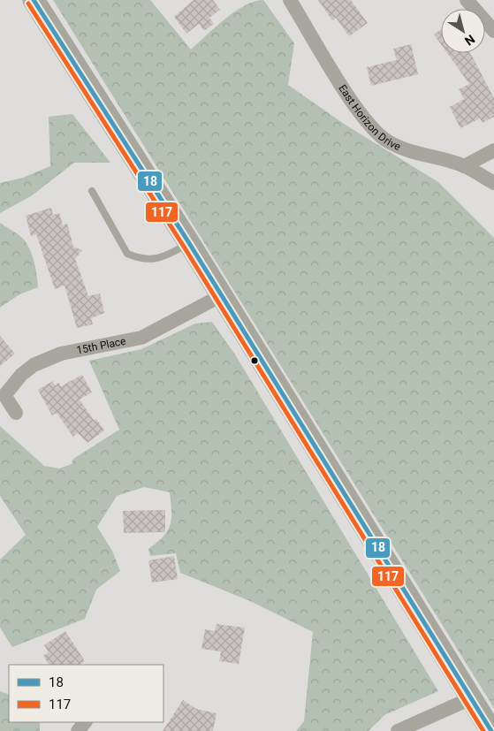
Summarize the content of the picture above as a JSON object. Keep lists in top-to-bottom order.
{
  "streets": {
    "street": ["East Horizon Drive", "15th Place"]
  },
  "lines": ["transit line 18", "transit line 117"],
  "legend": ["18", "117"],
  "north": "bottom right"
}
